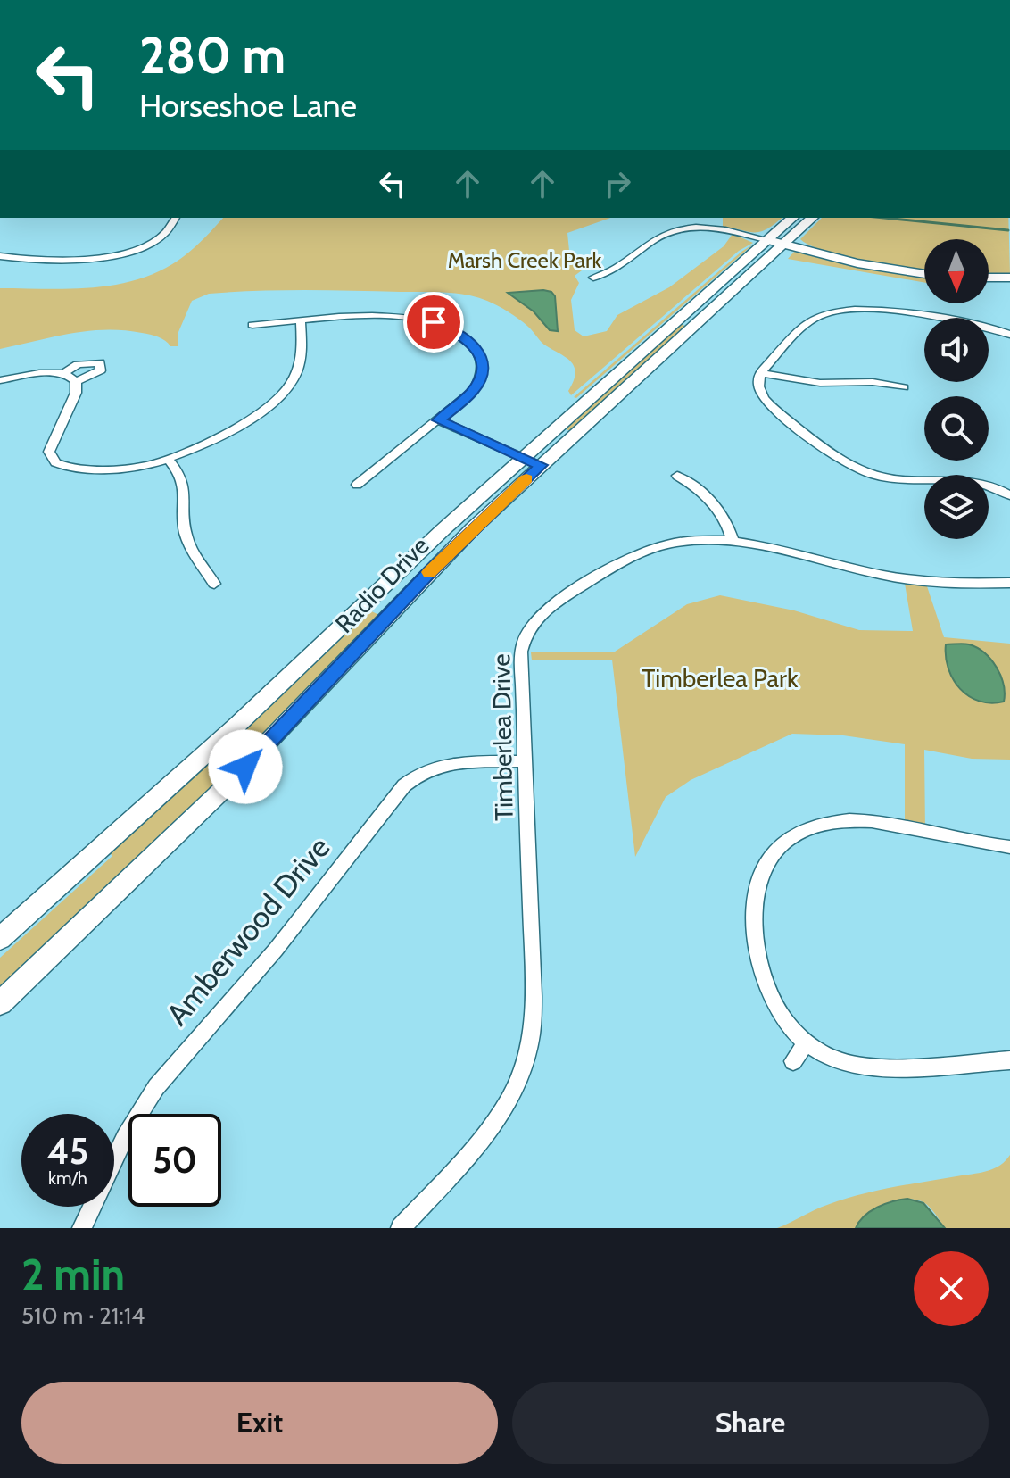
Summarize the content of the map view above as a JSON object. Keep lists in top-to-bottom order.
{
  "streets": {
    "main road": ["Radio Drive"],
    "street": ["Timberlea Drive", "Amberwood Drive"]
  },
  "crossings": [
    ["Timberlea Drive", "Amberwood Drive"]
  ],
  "parks": ["Marsh Creek Park", "Timberlea Park"],
  "north": "bottom",
  "page": {
    "turn": ["280 m", "Horseshoe Lane"],
    "speed": "45 km/h",
    "limit": "50",
    "heading": ["2 min", "510 m · 21:14"],
    "buttons": ["Exit", "Share"]
  }
}
